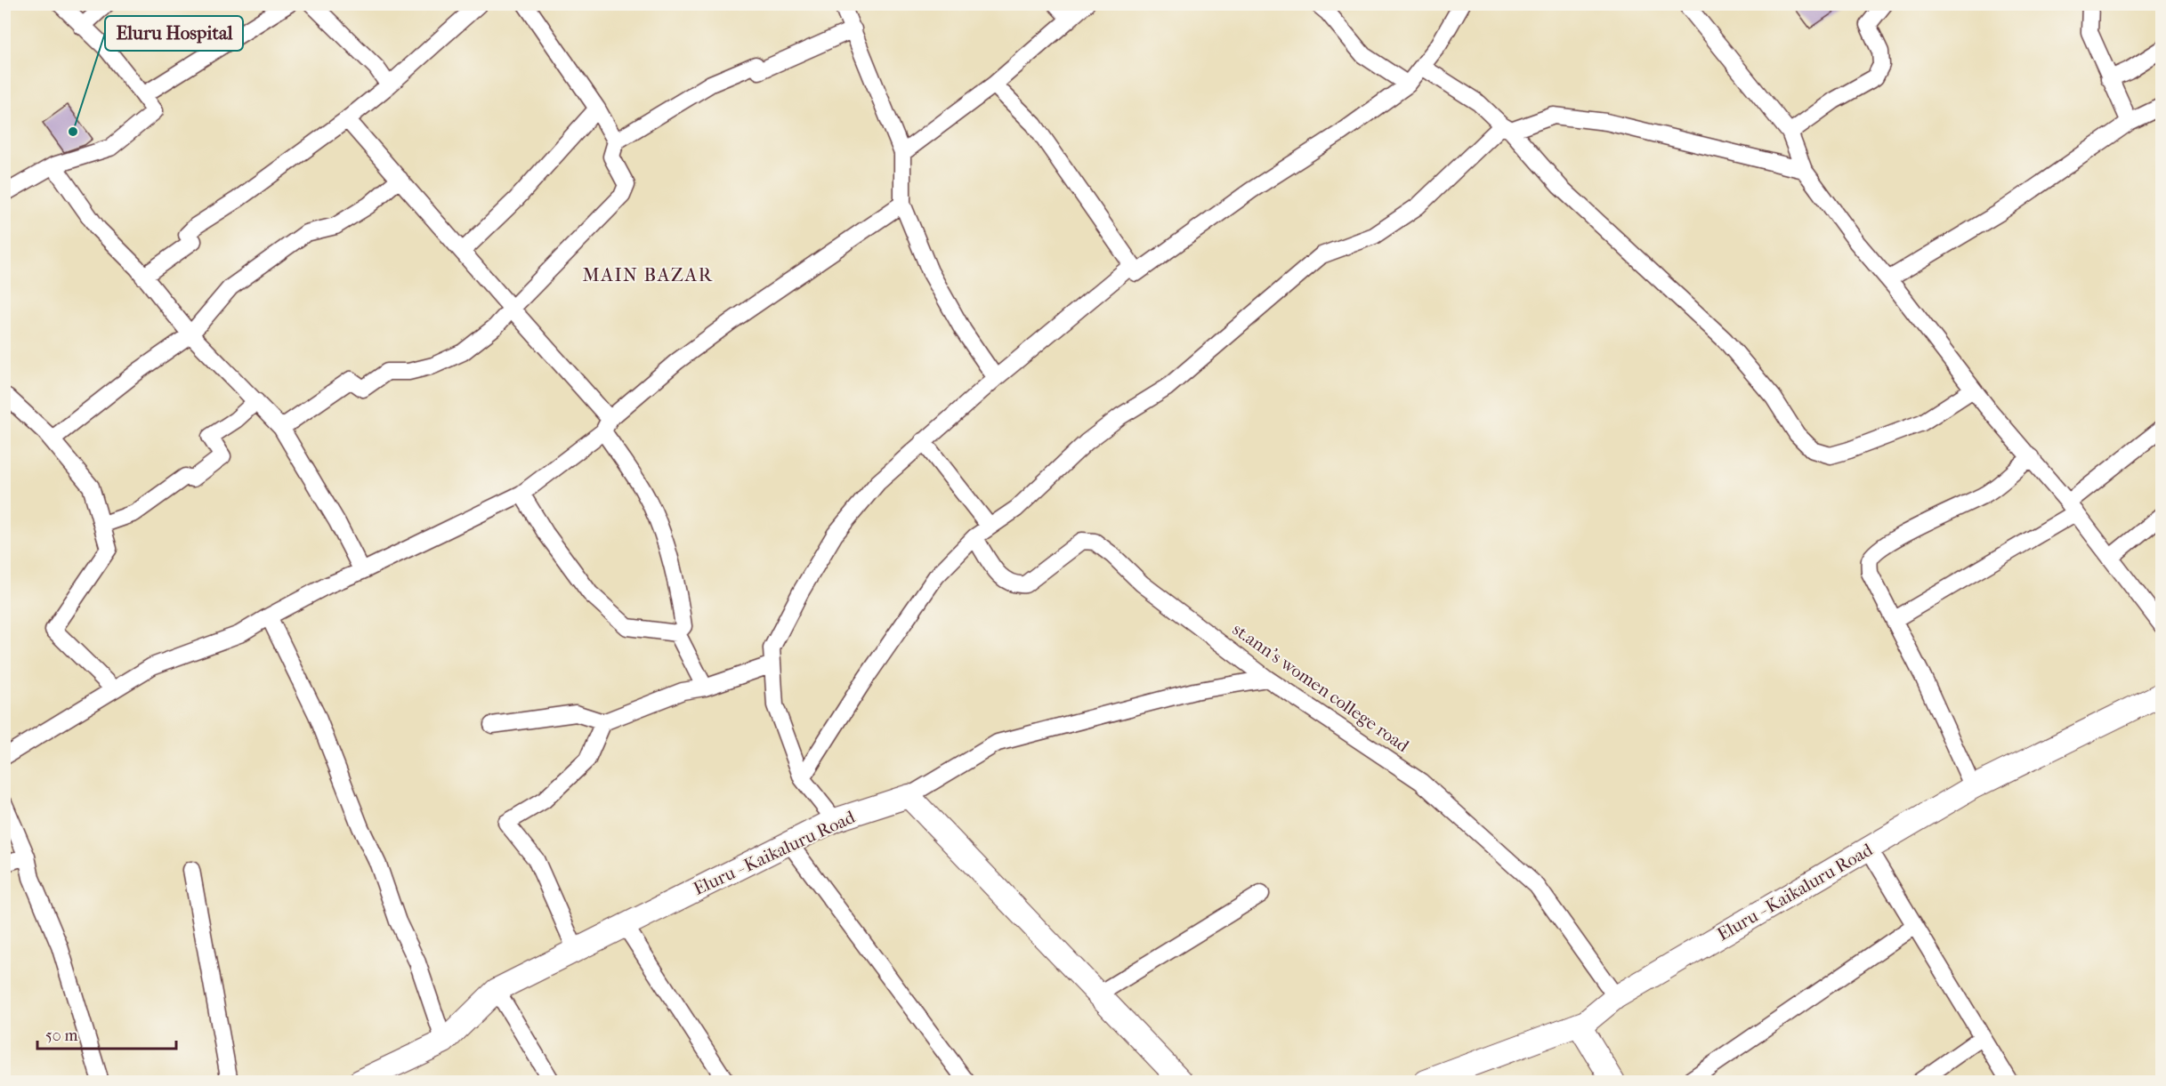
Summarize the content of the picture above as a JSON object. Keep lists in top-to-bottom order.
{
  "streets": {
    "main road": ["Eluru - Kaikaluru Road"],
    "street": ["st.ann's women college road"]
  },
  "crossings": [
    ["st.ann's women college road", "Eluru - Kaikaluru Road"]
  ],
  "districts": ["MAIN BAZAR"],
  "places": ["Eluru Hospital"],
  "scale_bar": "50 m"
}
